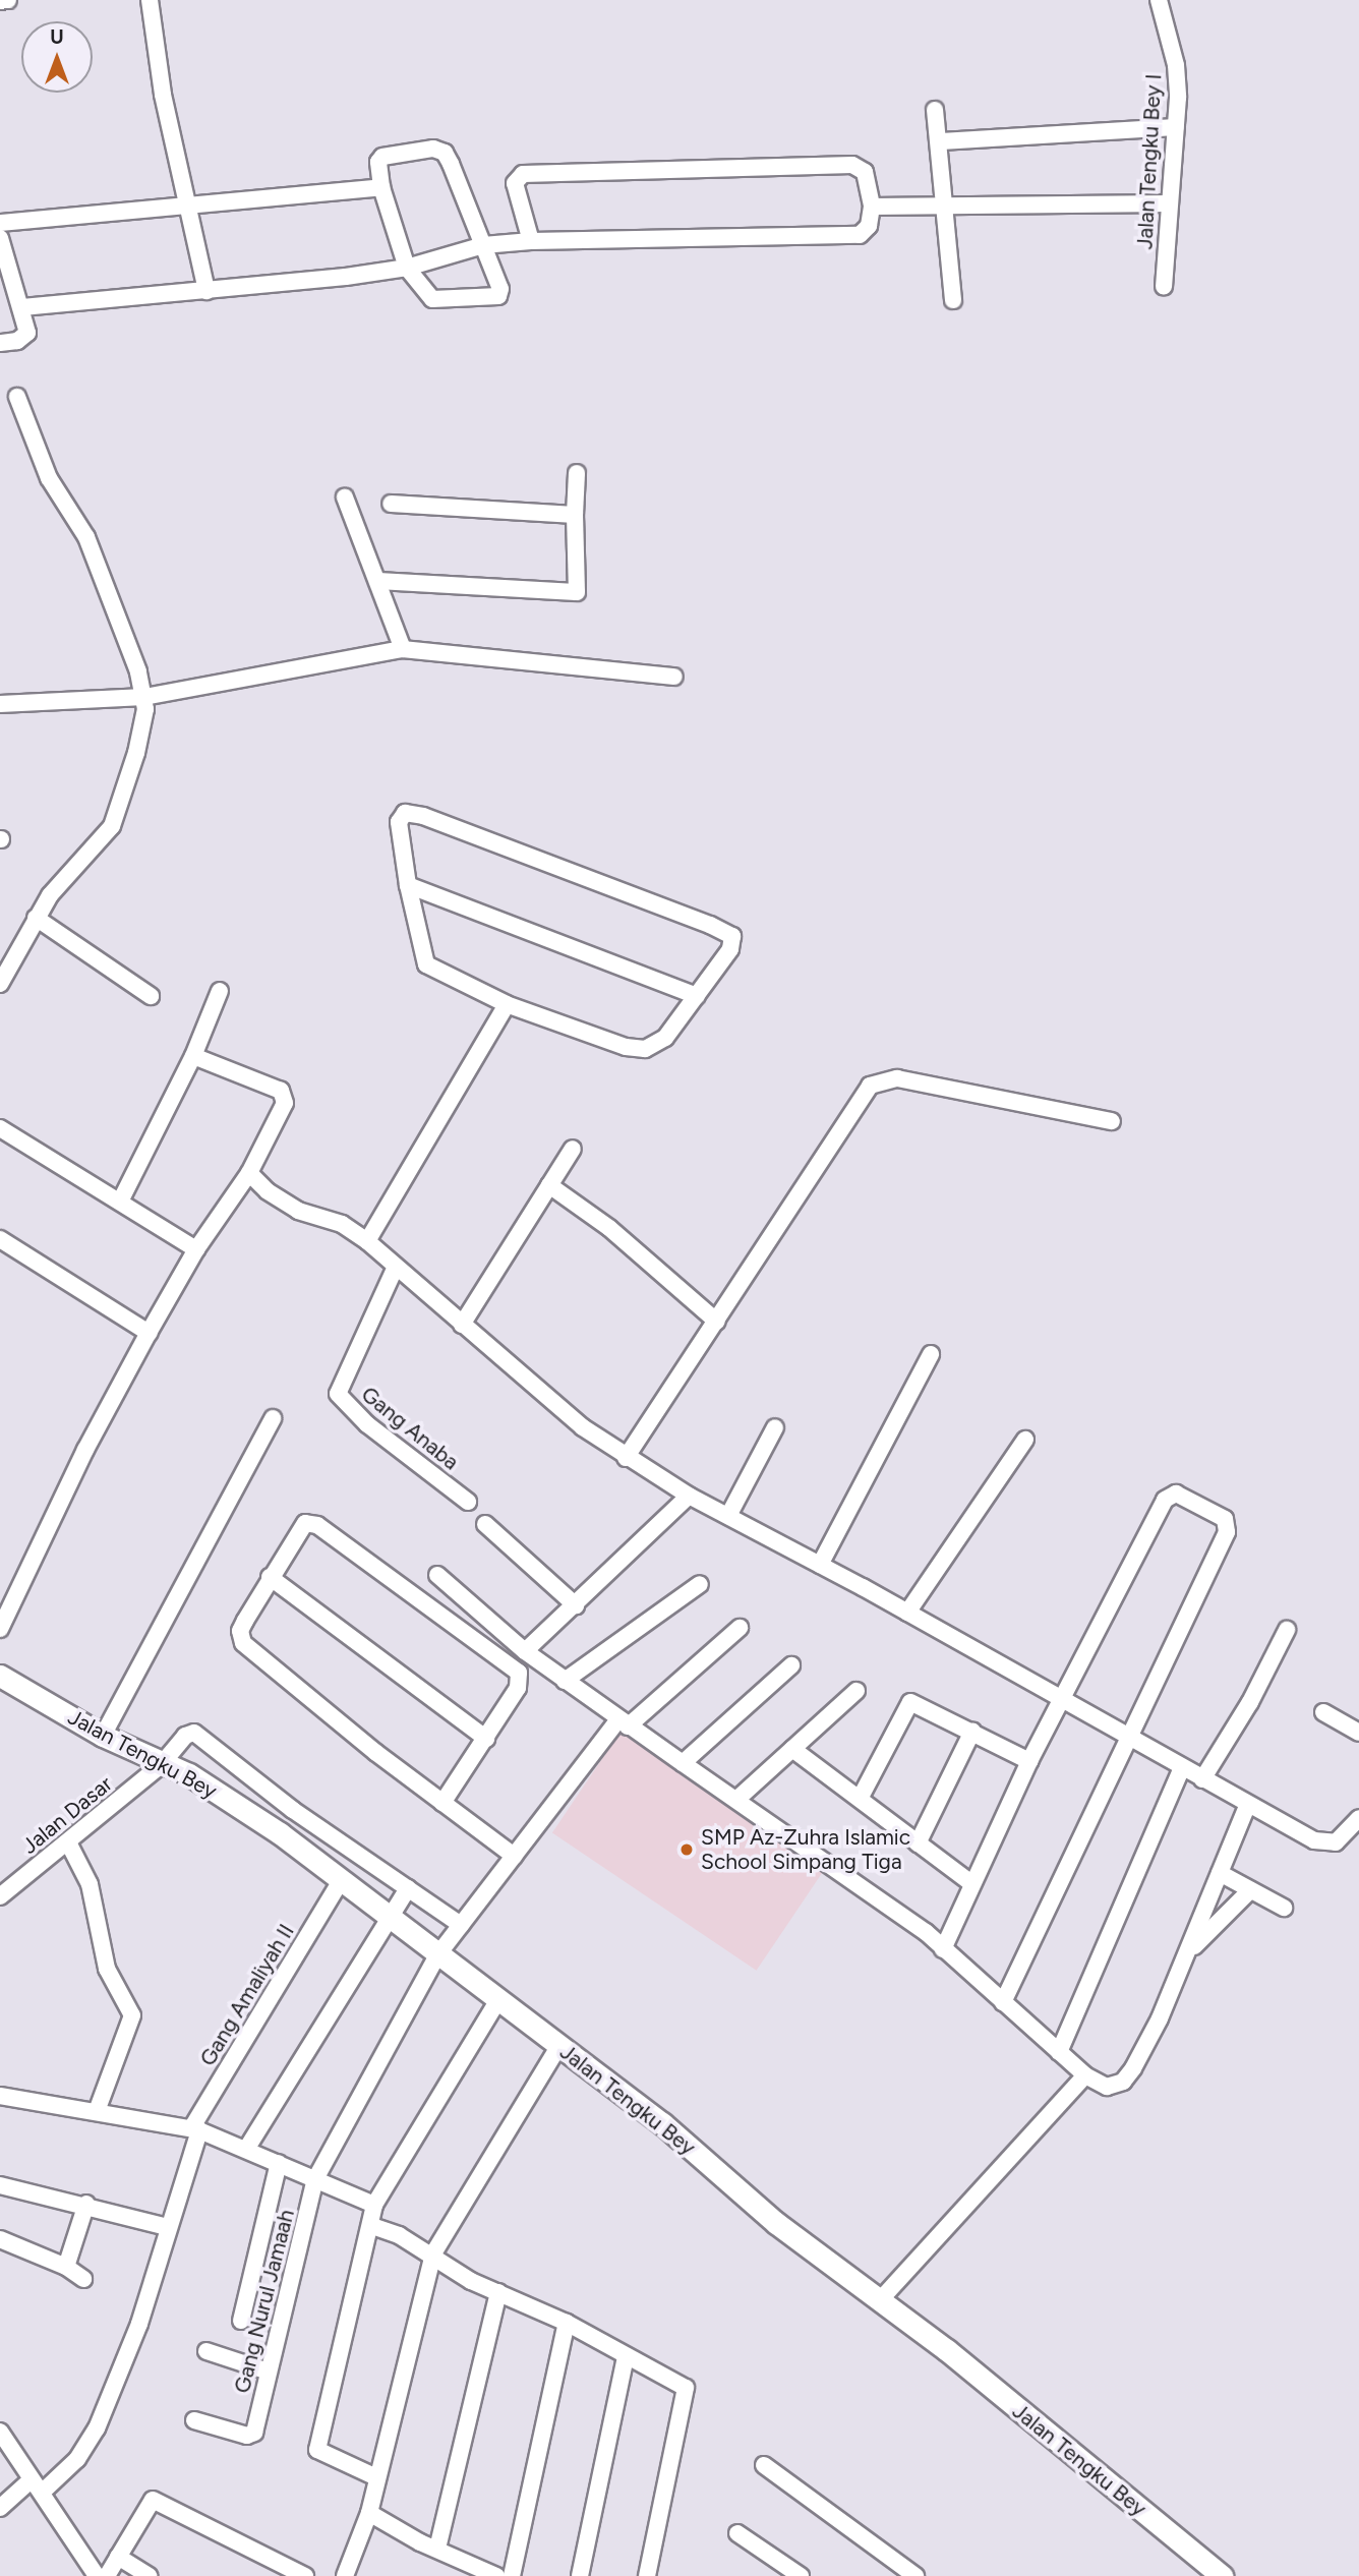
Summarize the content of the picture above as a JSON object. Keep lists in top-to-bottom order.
{
  "streets": {
    "main road": ["Jalan Tengku Bey"],
    "street": [
      "Jalan Tengku Bey I",
      "Gang Anaba",
      "Jalan Dasar",
      "Gang Amaliyah II",
      "Gang Nurul Jamaah"
    ]
  },
  "crossings": [
    ["Jalan Tengku Bey", "Jalan Dasar"],
    ["Jalan Tengku Bey", "Gang Amaliyah II"],
    ["Jalan Tengku Bey", "Gang Nurul Jamaah"],
    ["Jalan Dasar", "Gang Nurul Jamaah"]
  ],
  "places": ["SMP Az-Zuhra Islamic School Simpang Tiga"],
  "north": "top"
}
